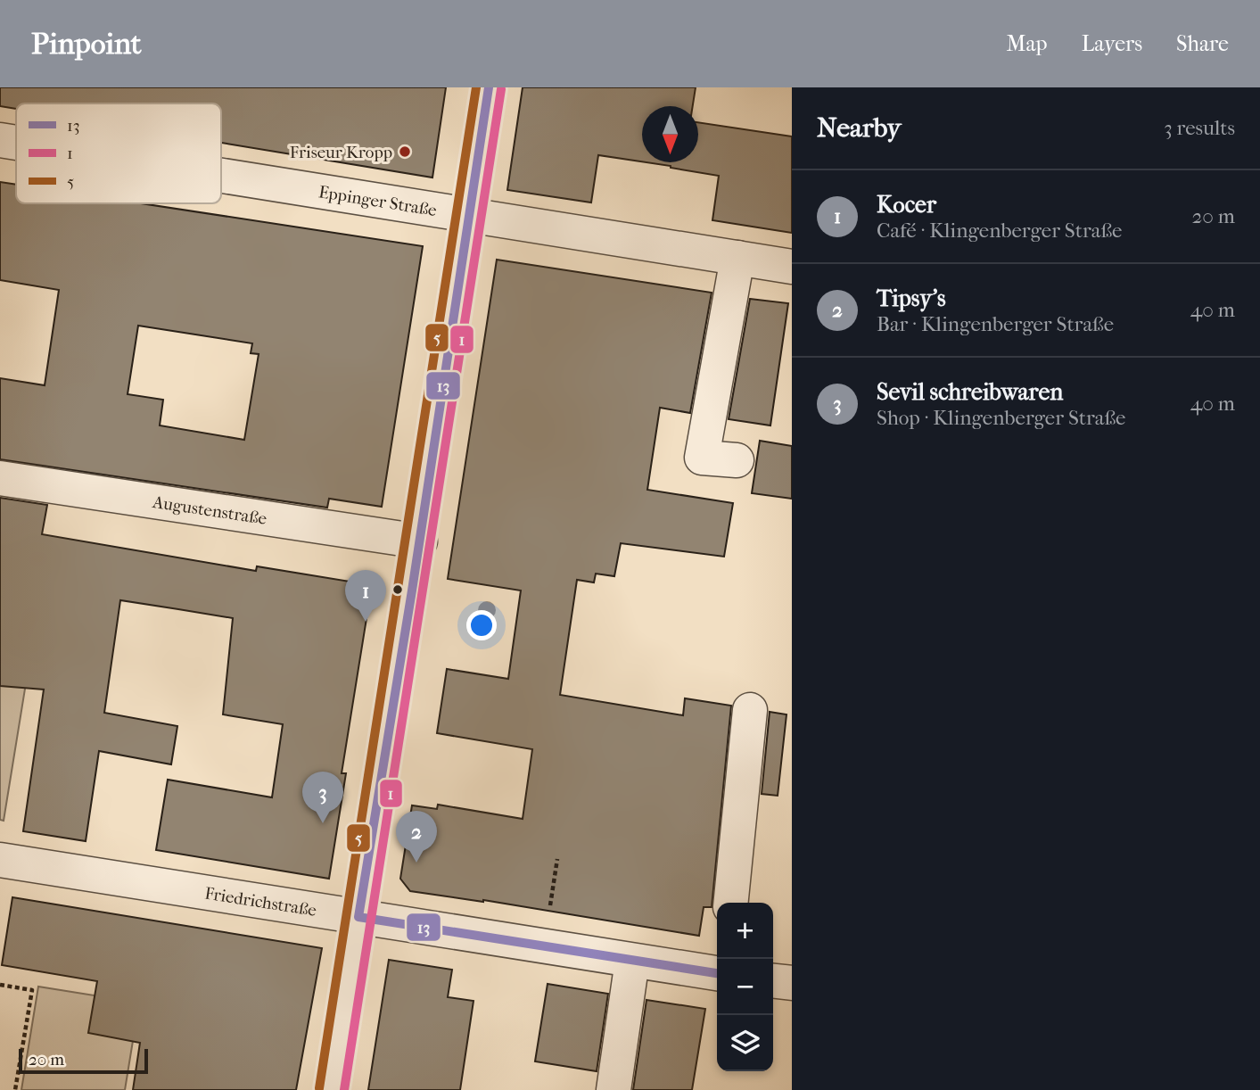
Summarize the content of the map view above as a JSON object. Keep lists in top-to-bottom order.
{
  "streets": {
    "street": ["Eppinger Straße", "Augustenstraße", "Friedrichstraße"]
  },
  "places": ["Friseur Kropp"],
  "lines": ["transit line 13", "transit line 5", "transit line 1"],
  "legend": ["13", "1", "5"],
  "scale_bar": "20 m",
  "north": "bottom",
  "page": {
    "header": "Pinpoint",
    "nav": ["Map", "Layers", "Share"],
    "heading": ["Nearby", "3 results"],
    "list": [
      {
        "mark": "1",
        "name": "Kocer",
        "note": "Café · Klingenberger Straße",
        "value": "20 m"
      },
      {
        "mark": "2",
        "name": "Tipsy's",
        "note": "Bar · Klingenberger Straße",
        "value": "40 m"
      },
      {
        "mark": "3",
        "name": "Sevil schreibwaren",
        "note": "Shop · Klingenberger Straße",
        "value": "40 m"
      }
    ],
    "pins": ["1", "3", "2"],
    "map_buttons": ["+", "−"],
    "scale": "20 m"
  }
}
